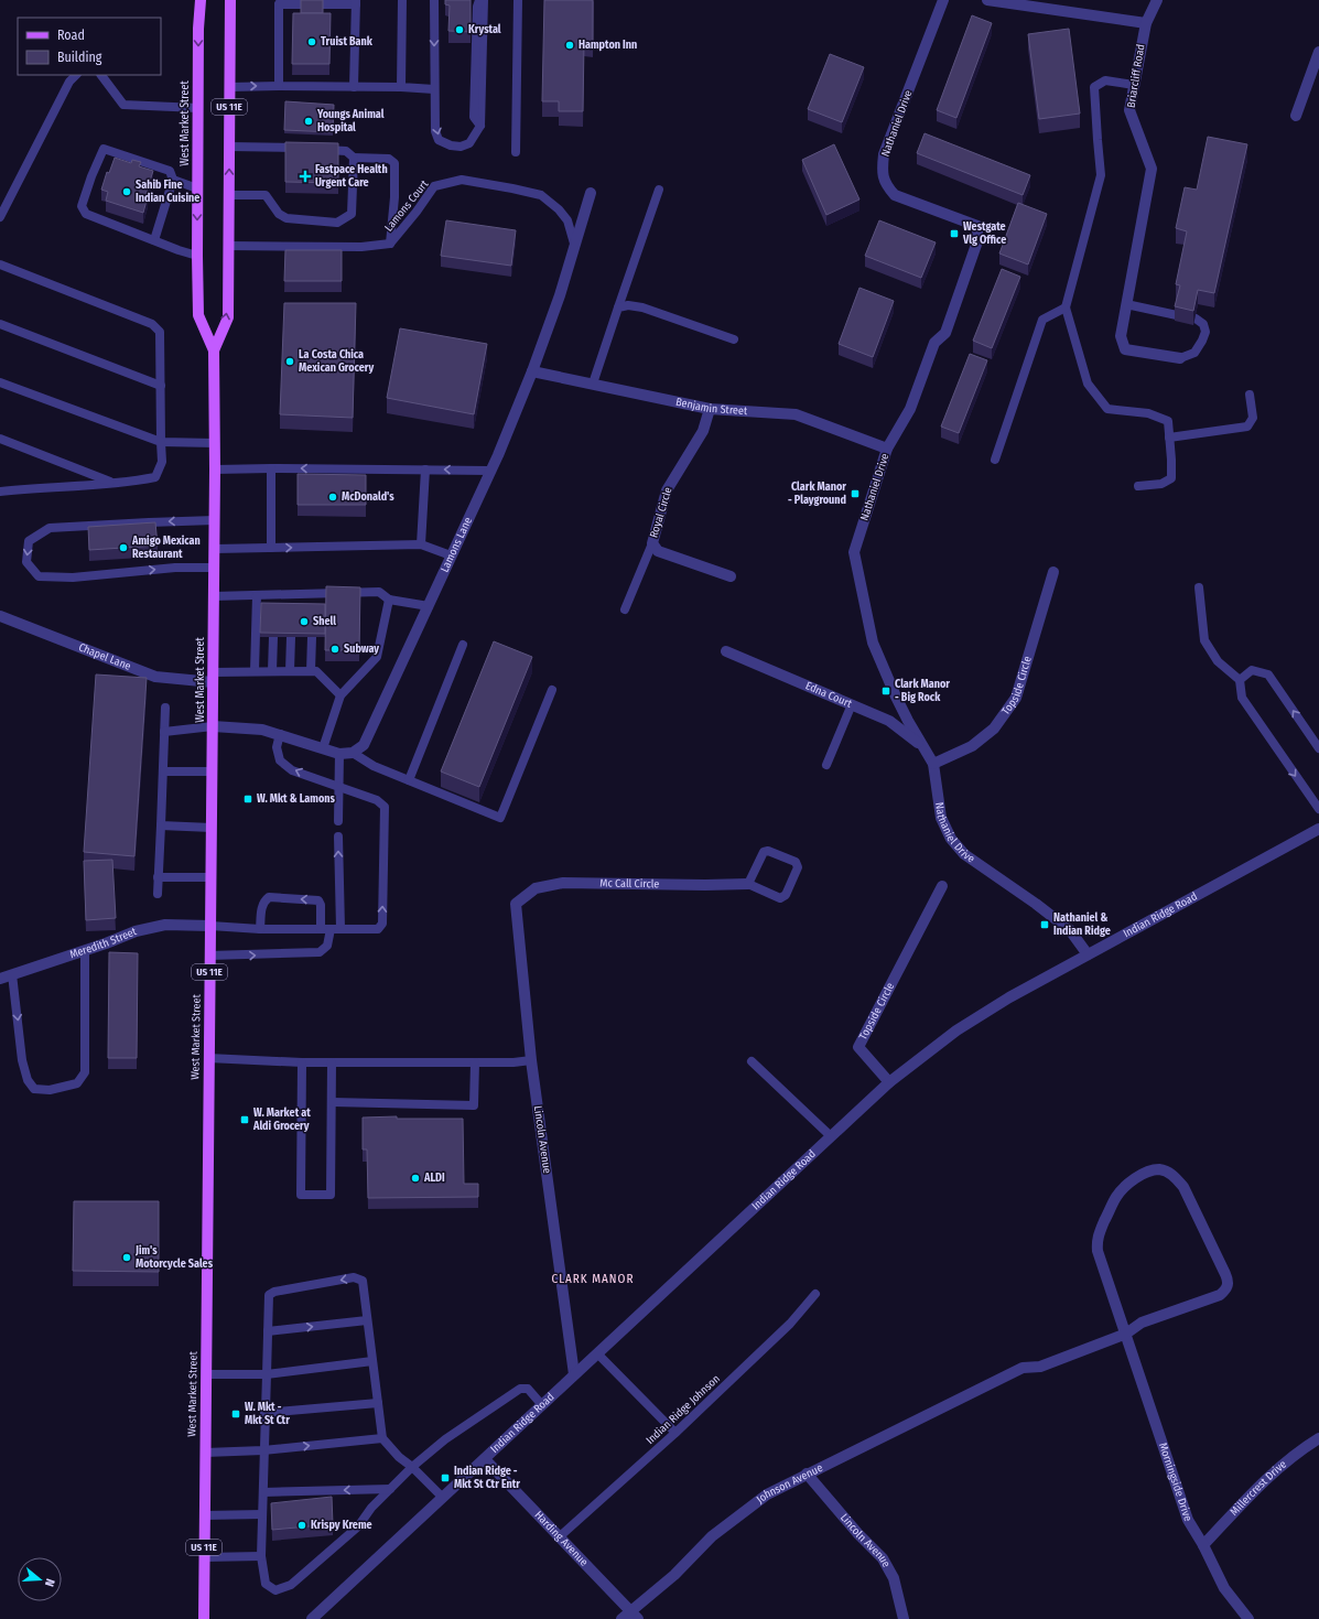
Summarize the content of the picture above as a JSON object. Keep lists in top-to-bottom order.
{
  "streets": {
    "main road": ["US 11E", "West Market Street"],
    "street": [
      "Briarcliff Road",
      "Nathaniel Drive",
      "Benjamin Street",
      "Royal Circle",
      "Lamons Lane",
      "Chapel Lane",
      "Topside Circle",
      "Edna Court",
      "Mc Call Circle",
      "Indian Ridge Road",
      "Meredith Street",
      "Lincoln Avenue",
      "Morningside Drive",
      "Johnson Avenue",
      "Millercrest Drive",
      "Harding Avenue"
    ],
    "lane": ["Lamons Court", "Indian Ridge Johnson"]
  },
  "crossings": [
    ["West Market Street", "Lamons Court"],
    ["West Market Street", "Chapel Lane"],
    ["West Market Street", "Meredith Street"],
    ["Nathaniel Drive", "Benjamin Street"],
    ["Nathaniel Drive", "Topside Circle"],
    ["Nathaniel Drive", "Edna Court"],
    ["Nathaniel Drive", "Indian Ridge Road"],
    ["Lamons Court", "Lamons Lane"],
    ["Benjamin Street", "Royal Circle"],
    ["Benjamin Street", "Lamons Lane"],
    ["Topside Circle", "Indian Ridge Road"],
    ["Mc Call Circle", "Lincoln Avenue"],
    ["Indian Ridge Road", "Lincoln Avenue"],
    ["Indian Ridge Road", "Harding Avenue"],
    ["Lincoln Avenue", "Johnson Avenue"],
    ["Indian Ridge Johnson", "Harding Avenue"],
    ["Morningside Drive", "Johnson Avenue"],
    ["Morningside Drive", "Millercrest Drive"],
    ["Johnson Avenue", "Harding Avenue"]
  ],
  "districts": ["CLARK MANOR"],
  "places": {
    "other": [
      "Krystal",
      "Truist Bank",
      "Hampton Inn",
      "Youngs Animal Hospital",
      "Sahib Fine Indian Cuisine",
      "La Costa Chica Mexican Grocery",
      "McDonald's",
      "Amigo Mexican Restaurant",
      "Shell",
      "Subway",
      "ALDI",
      "Jim's Motorcycle Sales",
      "Krispy Kreme"
    ],
    "health": ["Fastpace Health Urgent Care"],
    "transit": [
      "Westgate Vlg Office",
      "Clark Manor - Playground",
      "Clark Manor - Big Rock",
      "W. Mkt & Lamons",
      "Nathaniel & Indian Ridge",
      "W. Market at Aldi Grocery",
      "W. Mkt - Mkt St Ctr",
      "Indian Ridge - Mkt St Ctr Entr"
    ]
  },
  "legend": ["Road", "Building"],
  "north": "right"
}
